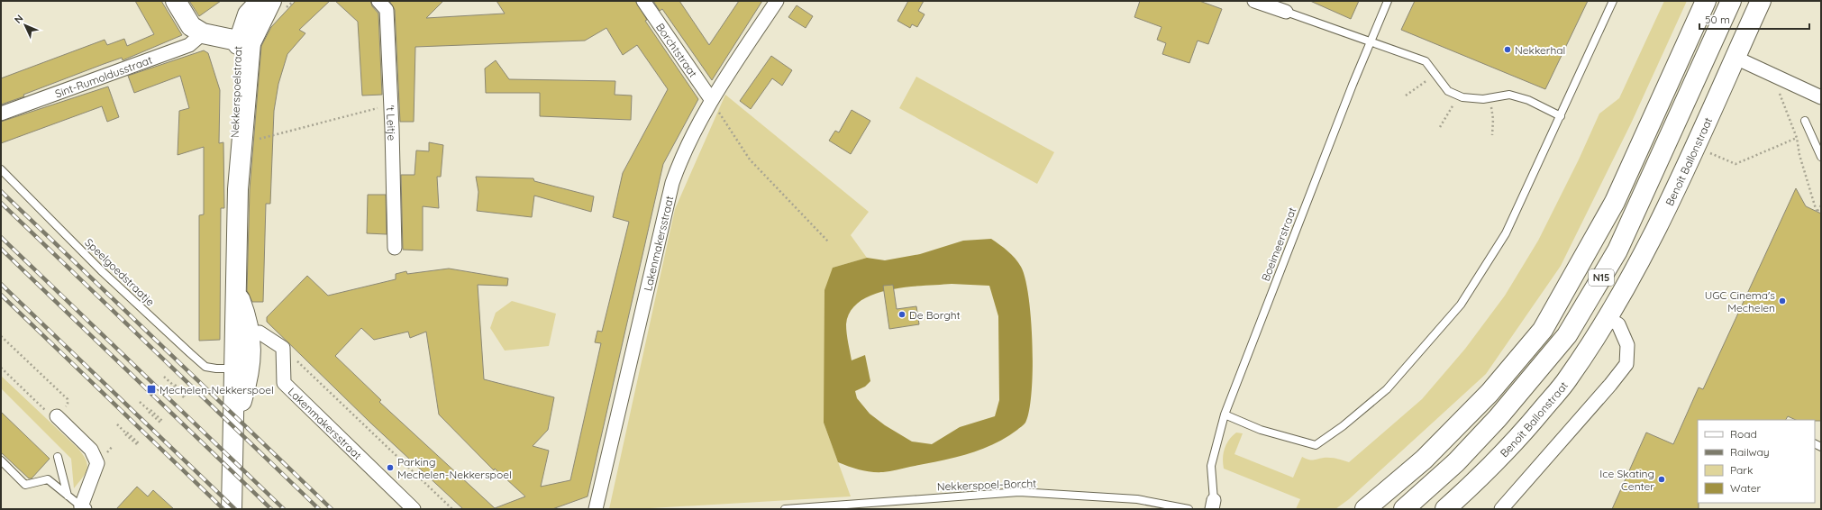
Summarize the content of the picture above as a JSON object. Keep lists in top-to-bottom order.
{
  "streets": {
    "main road": ["Nekkerspoelstraat", "Benoît Ballonstraat", "N15"],
    "street": [
      "Borchtstraat",
      "Sint-Rumoldusstraat",
      "'t Leitje",
      "Lakenmakersstraat"
    ],
    "lane": ["Boeimeerstraat", "Speelgoedstraatje", "Nekkerspoel-Borcht"]
  },
  "crossings": [
    ["Borchtstraat", "Lakenmakersstraat"],
    ["Nekkerspoelstraat", "Speelgoedstraatje"]
  ],
  "places": {
    "other": [
      "Nekkerhal",
      "UGC Cinema's Mechelen",
      "De Borght",
      "Parking Mechelen-Nekkerspoel",
      "Ice Skating Center"
    ],
    "transit": ["Mechelen-Nekkerspoel"]
  },
  "legend": [
    "Road",
    "Railway",
    "Park",
    "Water"
  ],
  "scale_bar": "50 m",
  "north": "top left"
}
